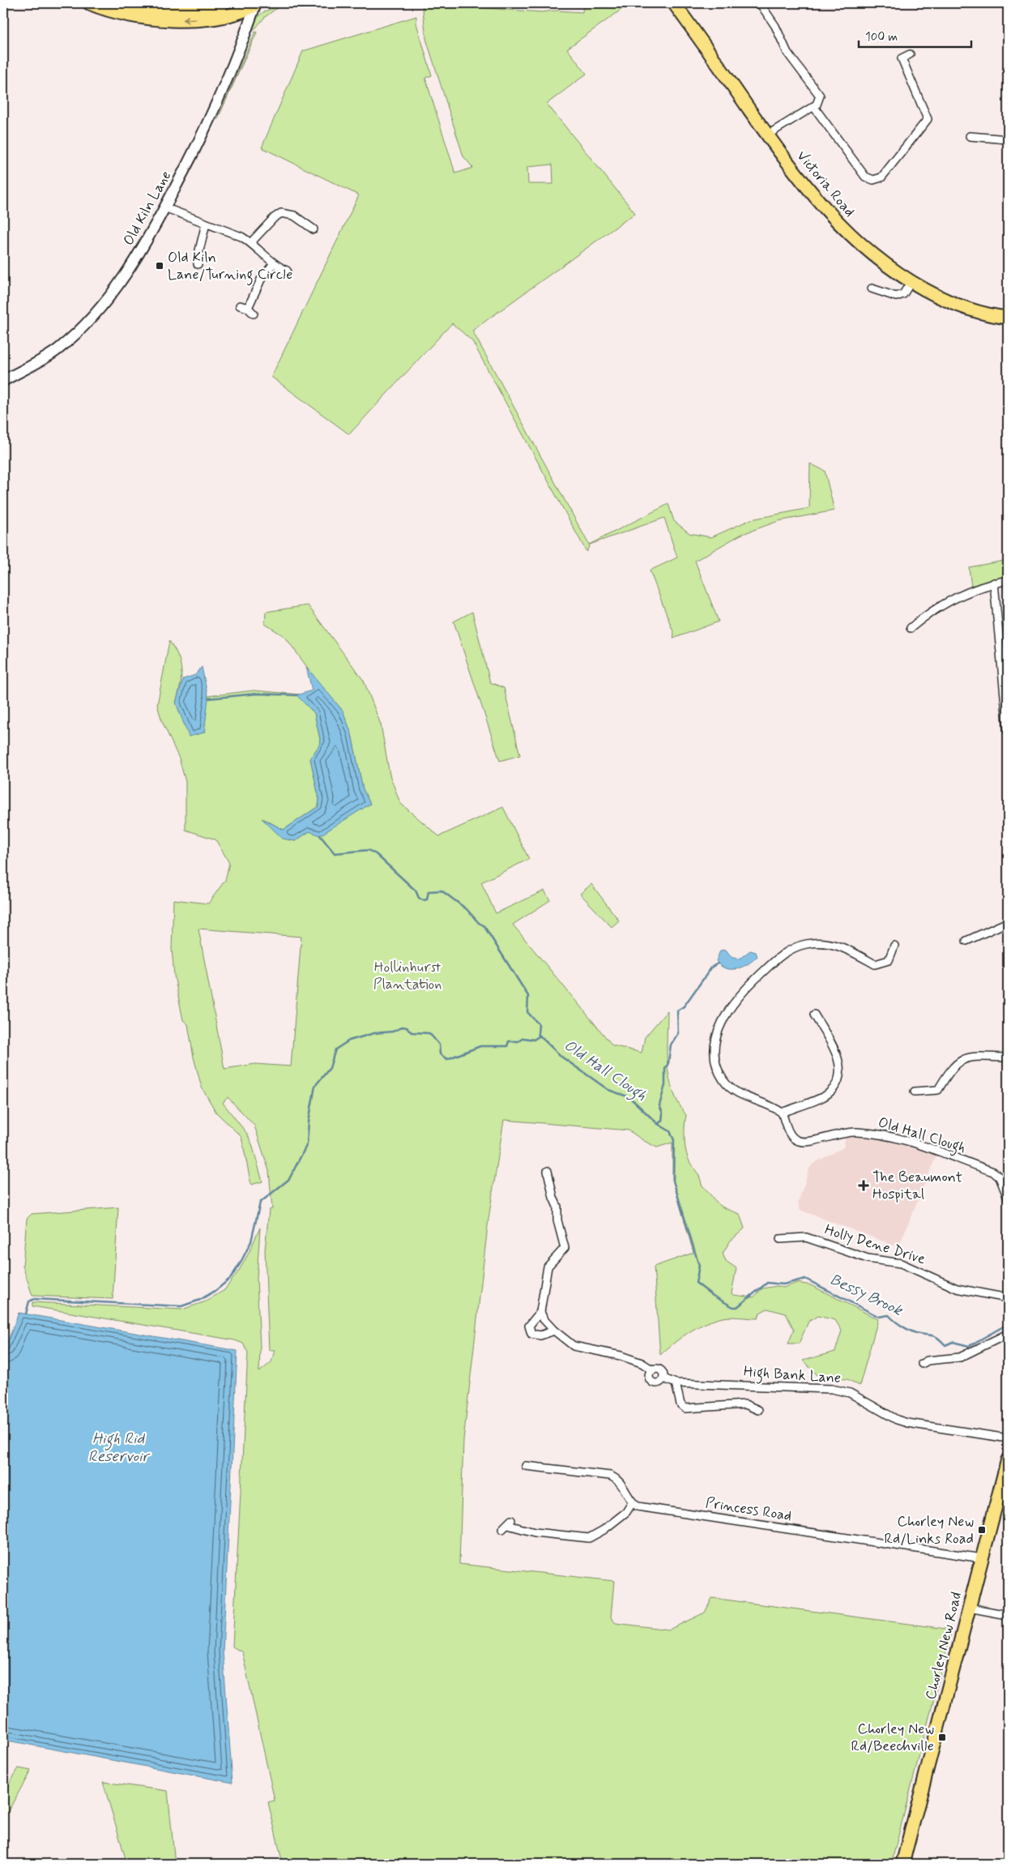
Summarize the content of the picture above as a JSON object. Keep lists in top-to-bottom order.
{
  "streets": {
    "highway": ["Victoria Road", "Chorley New Road"],
    "main road": ["Old Kiln Lane"],
    "street": [
      "Old Hall Clough",
      "Holly Dene Drive",
      "High Bank Lane",
      "Princess Road"
    ]
  },
  "crossings": [
    ["Princess Road", "Chorley New Road"]
  ],
  "water": ["Old Hall Clough", "Bessy Brook", "High Rid Reservoir"],
  "parks": ["Hollinhurst Plantation"],
  "places": {
    "transit": ["Old Kiln Lane/Turning Circle", "Chorley New Rd/Links Road", "Chorley New Rd/Beechville"],
    "health": ["The Beaumont Hospital"]
  },
  "scale_bar": "100 m"
}
